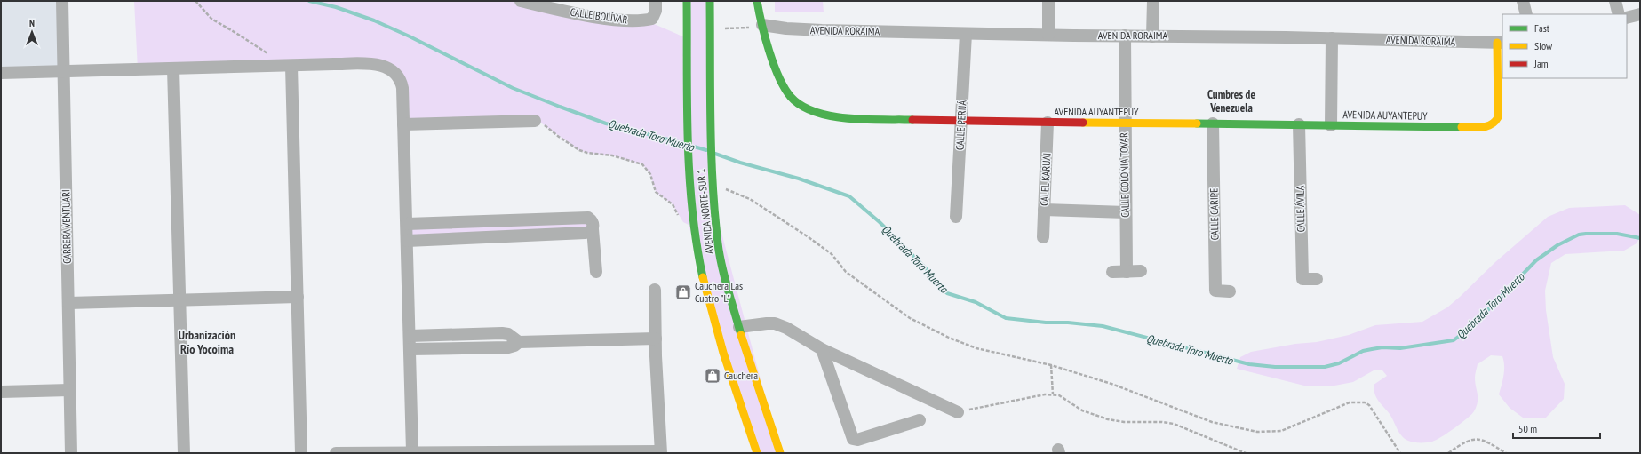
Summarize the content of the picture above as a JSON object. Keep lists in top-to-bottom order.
{
  "streets": {
    "main road": ["AVENIDA AUYANTEPUY", "AVENIDA NORTE-SUR 1"],
    "street": [
      "CALLE BOLÍVAR",
      "AVENIDA RORAIMA",
      "CALLE PERIJÁ",
      "CALLE COLONIA TOVAR",
      "CALEL KARUAI",
      "CALLE ÁVILA",
      "CALLE CARIPE",
      "CARRERA VENTUARI"
    ]
  },
  "crossings": [
    ["AVENIDA RORAIMA", "AVENIDA AUYANTEPUY"],
    ["AVENIDA RORAIMA", "CALLE PERIJÁ"],
    ["AVENIDA RORAIMA", "CALLE COLONIA TOVAR"],
    ["AVENIDA AUYANTEPUY", "CALLE PERIJÁ"],
    ["AVENIDA AUYANTEPUY", "CALLE COLONIA TOVAR"],
    ["AVENIDA AUYANTEPUY", "CALEL KARUAI"],
    ["AVENIDA AUYANTEPUY", "CALLE ÁVILA"],
    ["AVENIDA AUYANTEPUY", "CALLE CARIPE"]
  ],
  "districts": ["Cumbres de Venezuela", "Urbanización Río Yocoima"],
  "water": ["Quebrada Toro Muerto"],
  "places": {
    "shop": ["Cauchera Las Cuatro \"L\"", "Cauchera"]
  },
  "legend": ["Fast", "Slow", "Jam"],
  "scale_bar": "50 m",
  "north": "top"
}
